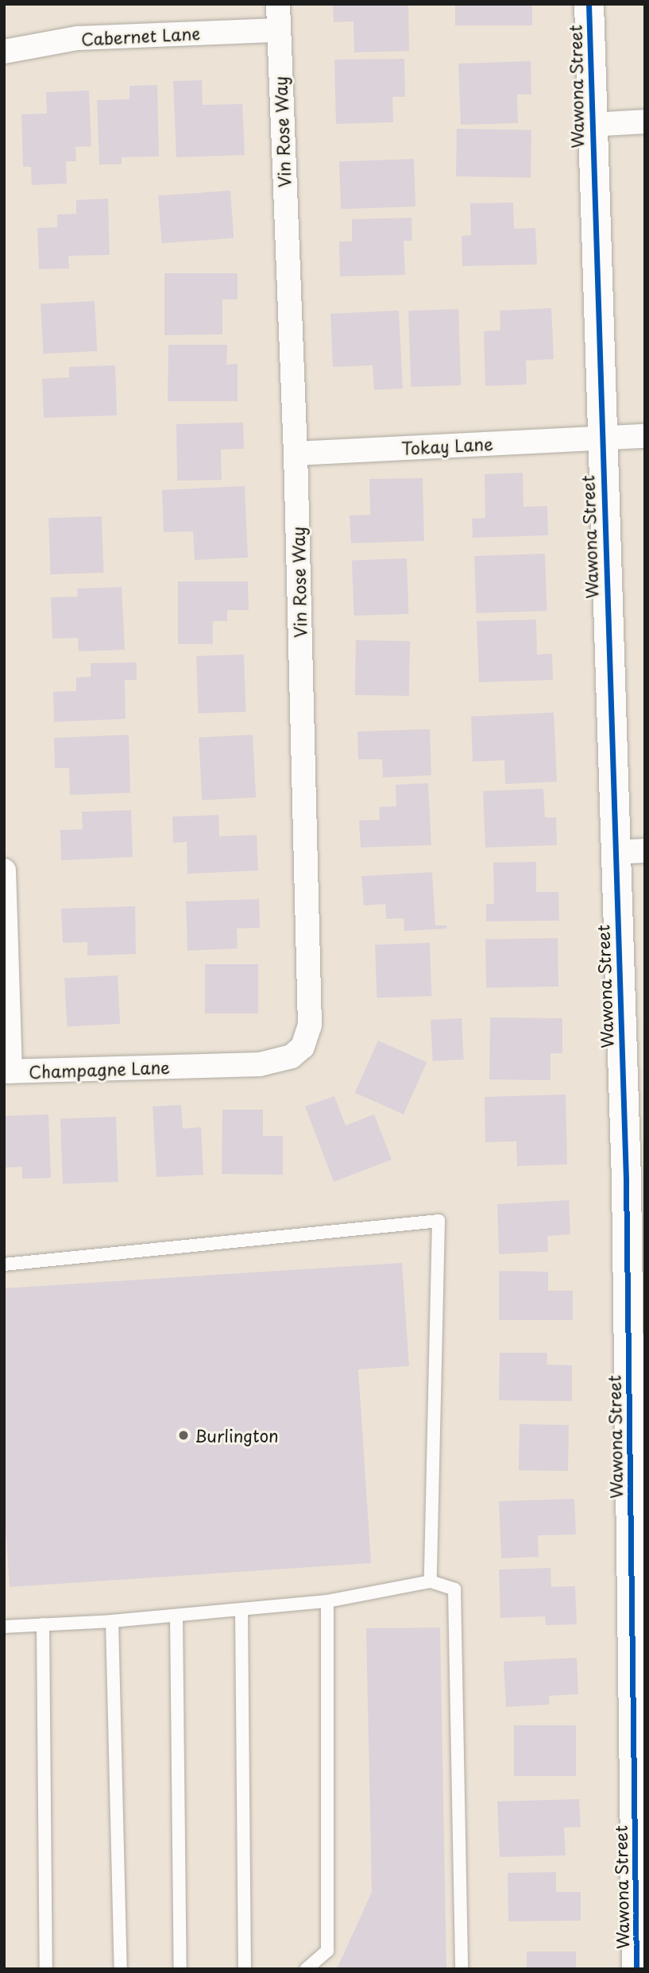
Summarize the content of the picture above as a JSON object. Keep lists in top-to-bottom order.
{
  "streets": {
    "street": [
      "Cabernet Lane",
      "Wawona Street",
      "Vin Rose Way",
      "Tokay Lane",
      "Champagne Lane"
    ]
  },
  "crossings": [
    ["Cabernet Lane", "Vin Rose Way"],
    ["Wawona Street", "Tokay Lane"],
    ["Vin Rose Way", "Tokay Lane"],
    ["Vin Rose Way", "Champagne Lane"]
  ],
  "places": ["Burlington"]
}
